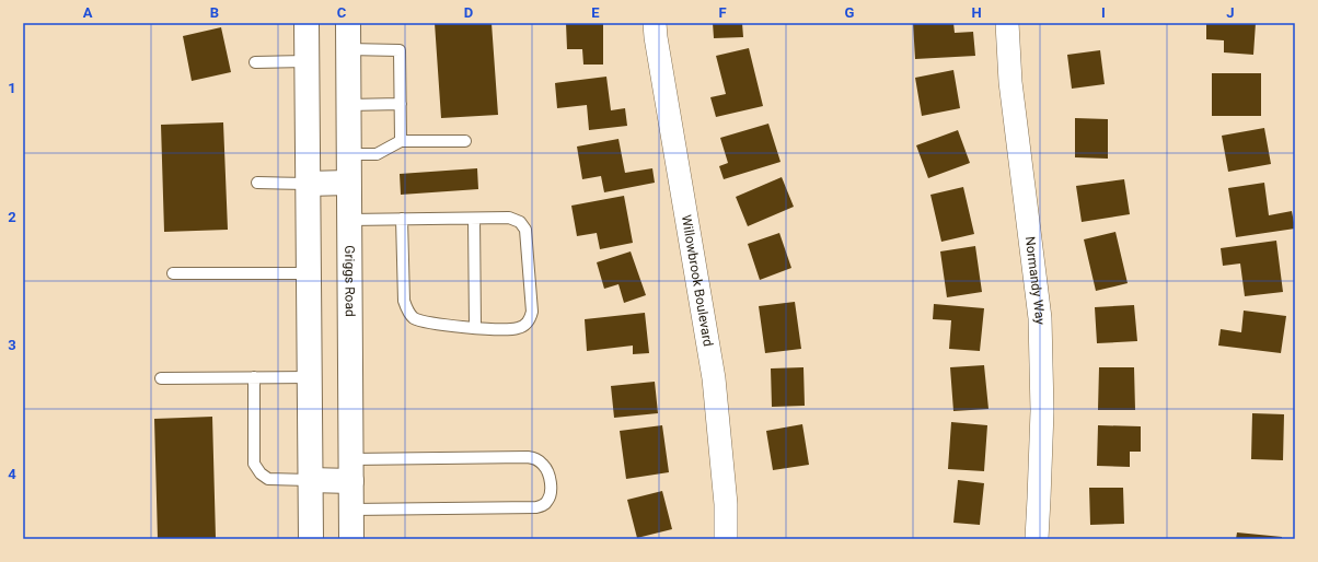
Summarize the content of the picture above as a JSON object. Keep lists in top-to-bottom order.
{
  "streets": {
    "main road": ["Griggs Road"],
    "street": ["Willowbrook Boulevard", "Normandy Way"]
  },
  "grid": {
    "columns": [
      "A",
      "B",
      "C",
      "D",
      "E",
      "F",
      "G",
      "H",
      "I",
      "J"
    ],
    "rows": [
      "1",
      "2",
      "3",
      "4"
    ]
  }
}
